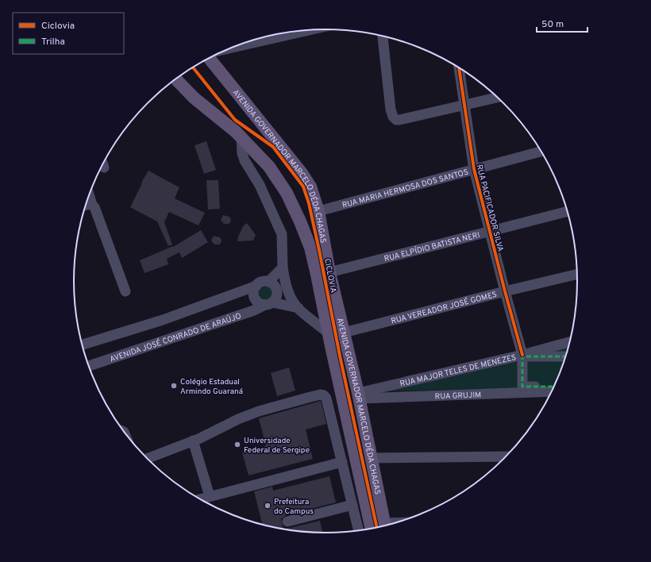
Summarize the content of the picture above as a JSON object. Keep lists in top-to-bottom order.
{
  "streets": {
    "main road": ["AVENIDA GOVERNADOR MARCELO DÉDA CHAGAS"],
    "street": [
      "RUA MARIA HERMOSA DOS SANTOS",
      "RUA PACIFICADOR SILVA",
      "RUA ELPÍDIO BATISTA NERI",
      "RUA VEREADOR JOSÉ GOMES",
      "AVENIDA JOSÉ CONRADO DE ARAÚJO",
      "RUA MAJOR TELES DE MENEZES",
      "RUA GRUJIM"
    ],
    "cycle path": ["CICLOVIA"]
  },
  "crossings": [
    ["AVENIDA GOVERNADOR MARCELO DÉDA CHAGAS", "RUA MARIA HERMOSA DOS SANTOS"],
    ["AVENIDA GOVERNADOR MARCELO DÉDA CHAGAS", "RUA ELPÍDIO BATISTA NERI"],
    ["AVENIDA GOVERNADOR MARCELO DÉDA CHAGAS", "RUA VEREADOR JOSÉ GOMES"],
    ["AVENIDA GOVERNADOR MARCELO DÉDA CHAGAS", "RUA MAJOR TELES DE MENEZES"],
    ["AVENIDA GOVERNADOR MARCELO DÉDA CHAGAS", "RUA GRUJIM"],
    ["RUA MARIA HERMOSA DOS SANTOS", "RUA PACIFICADOR SILVA"],
    ["RUA PACIFICADOR SILVA", "RUA ELPÍDIO BATISTA NERI"],
    ["RUA PACIFICADOR SILVA", "RUA VEREADOR JOSÉ GOMES"],
    ["RUA PACIFICADOR SILVA", "RUA MAJOR TELES DE MENEZES"],
    ["RUA MAJOR TELES DE MENEZES", "RUA GRUJIM"]
  ],
  "places": ["Colégio Estadual Armindo Guaraná", "Universidade Federal de Sergipe", "Prefeitura do Campus"],
  "legend": ["Ciclovia", "Trilha"],
  "scale_bar": "50 m"
}
